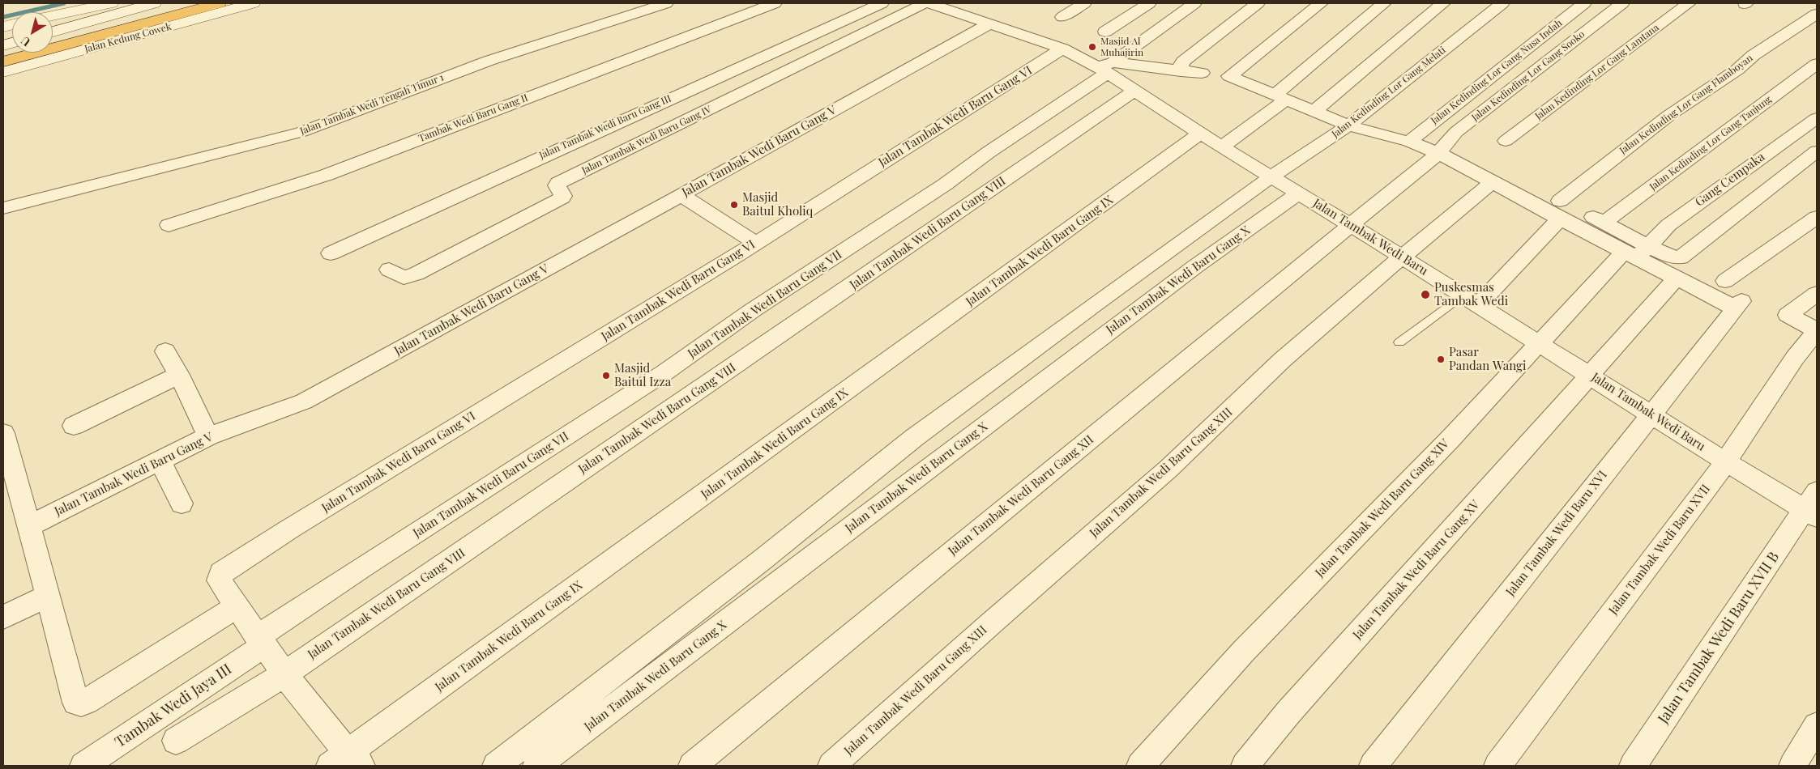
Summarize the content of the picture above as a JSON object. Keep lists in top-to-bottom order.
{
  "streets": {
    "highway": ["Jalan Kedung Cowek"],
    "street": [
      "Jalan Kedinding Lor Gang Nusa Indah",
      "Jalan Kedinding Lor Gang Lamtana",
      "Jalan Kedinding Lor Gang Sooko",
      "Jalan Kedinding Lor Gang Melati",
      "Jalan Tambak Wedi Tengah Timur 1",
      "Jalan Kedinding Lor Gang Flamboyan",
      "Jalan Tambak Wedi Baru Gang VI",
      "Tambak Wedi Baru Gang II",
      "Jalan Tambak Wedi Baru Gang III",
      "Jalan Tambak Wedi Baru Gang IV",
      "Jalan Kedinding Lor Gang Tanjung",
      "Jalan Tambak Wedi Baru Gang V",
      "Gang Cempaka",
      "Jalan Tambak Wedi Baru Gang VIII",
      "Jalan Tambak Wedi Baru",
      "Jalan Tambak Wedi Baru Gang IX",
      "Jalan Tambak Wedi Baru Gang X",
      "Jalan Tambak Wedi Baru Gang VII",
      "Jalan Tambak Wedi Baru Gang XIII",
      "Jalan Tambak Wedi Baru Gang XII",
      "Jalan Tambak Wedi Baru Gang XIV",
      "Jalan Tambak Wedi Baru XVI",
      "Jalan Tambak Wedi Baru XVII",
      "Jalan Tambak Wedi Baru Gang XV",
      "Jalan Tambak Wedi Baru XVII B",
      "Tambak Wedi Jaya III"
    ]
  },
  "crossings": [
    ["Jalan Kedinding Lor Gang Sooko", "Jalan Tambak Wedi Baru"],
    ["Jalan Kedinding Lor Gang Sooko", "Jalan Tambak Wedi Baru Gang XII"],
    ["Jalan Kedinding Lor Gang Melati", "Jalan Tambak Wedi Baru"],
    ["Jalan Kedinding Lor Gang Flamboyan", "Jalan Tambak Wedi Baru"],
    ["Jalan Tambak Wedi Baru Gang VI", "Jalan Tambak Wedi Baru"],
    ["Jalan Tambak Wedi Baru Gang V", "Jalan Tambak Wedi Baru"],
    ["Gang Cempaka", "Jalan Tambak Wedi Baru Gang XIV"],
    ["Jalan Tambak Wedi Baru Gang VIII", "Jalan Tambak Wedi Baru"],
    ["Jalan Tambak Wedi Baru", "Jalan Tambak Wedi Baru Gang IX"],
    ["Jalan Tambak Wedi Baru", "Jalan Tambak Wedi Baru Gang X"],
    ["Jalan Tambak Wedi Baru", "Jalan Tambak Wedi Baru Gang VII"],
    ["Jalan Tambak Wedi Baru", "Jalan Tambak Wedi Baru Gang XIII"],
    ["Jalan Tambak Wedi Baru", "Jalan Tambak Wedi Baru Gang XII"],
    ["Jalan Tambak Wedi Baru", "Jalan Tambak Wedi Baru Gang XIV"],
    ["Jalan Tambak Wedi Baru", "Jalan Tambak Wedi Baru XVI"],
    ["Jalan Tambak Wedi Baru", "Jalan Tambak Wedi Baru XVII"],
    ["Jalan Tambak Wedi Baru", "Jalan Tambak Wedi Baru Gang XV"],
    ["Jalan Tambak Wedi Baru", "Jalan Tambak Wedi Baru XVII B"],
    ["Jalan Tambak Wedi Baru Gang VII", "Tambak Wedi Jaya III"],
    ["Jalan Tambak Wedi Baru XVI", "Jalan Tambak Wedi Baru Gang XV"]
  ],
  "places": [
    "Masjid Al Muhajirin",
    "Masjid Baitul Kholiq",
    "Puskesmas Tambak Wedi",
    "Pasar Pandan Wangi",
    "Masjid Baitul Izza"
  ],
  "north": "bottom left"
}
